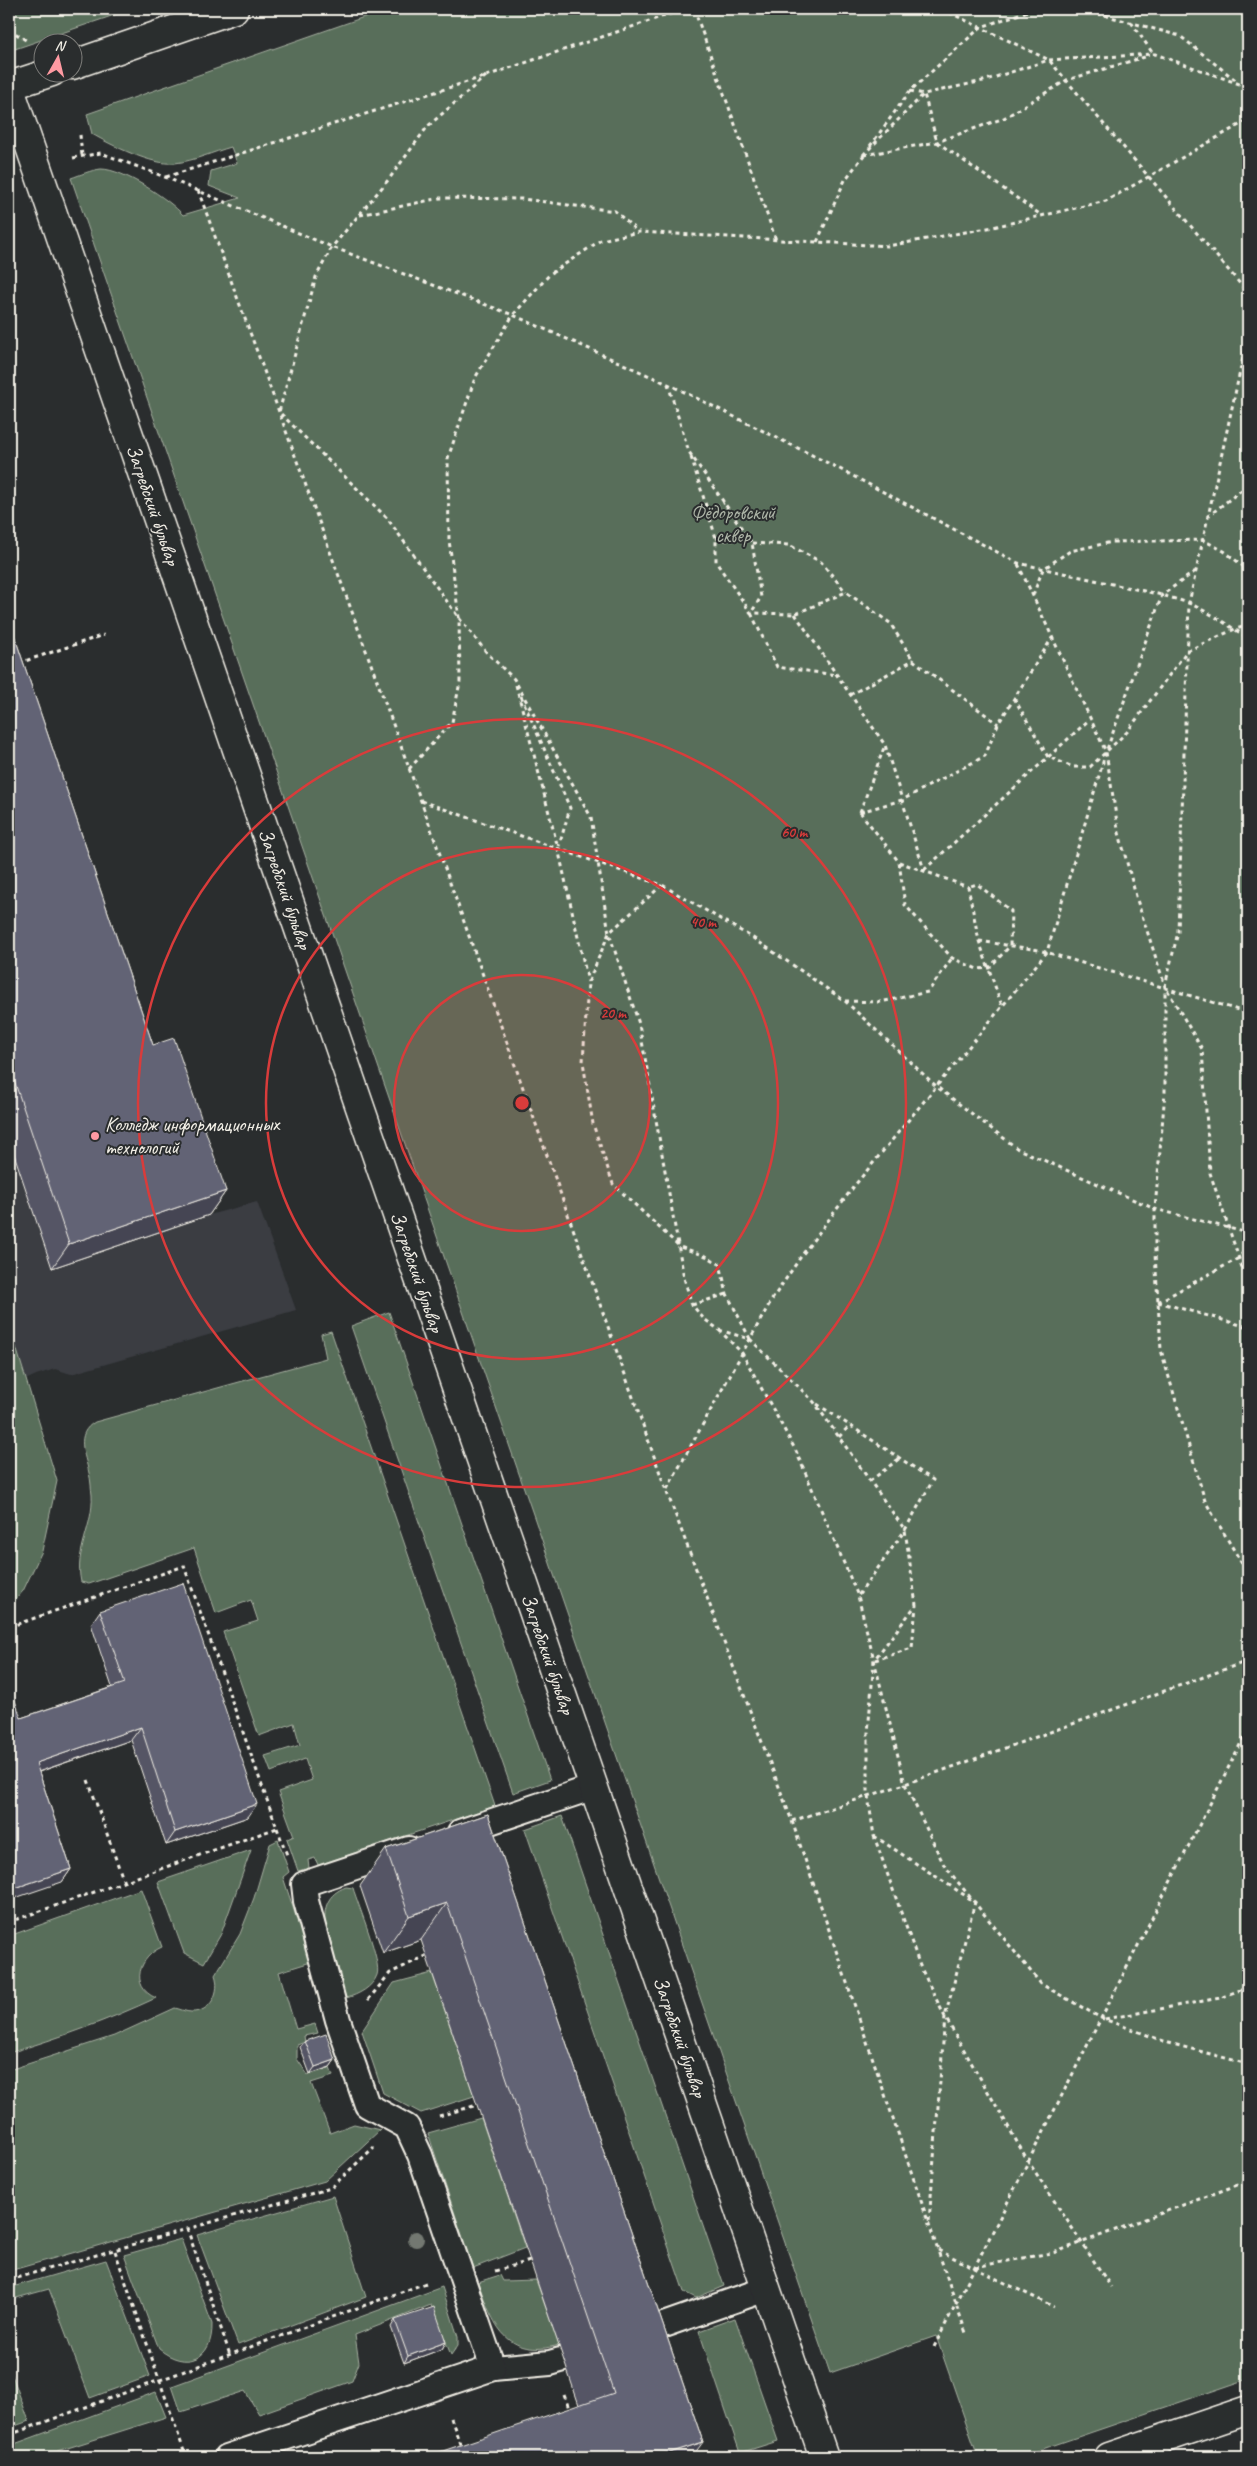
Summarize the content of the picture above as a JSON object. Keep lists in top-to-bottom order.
{
  "streets": {
    "street": ["Загребский бульвар"]
  },
  "parks": ["Фёдоровский сквер"],
  "places": ["Колледж информационных технологий"],
  "north": "top",
  "rings": ["60 m", "40 m", "20 m"]
}
